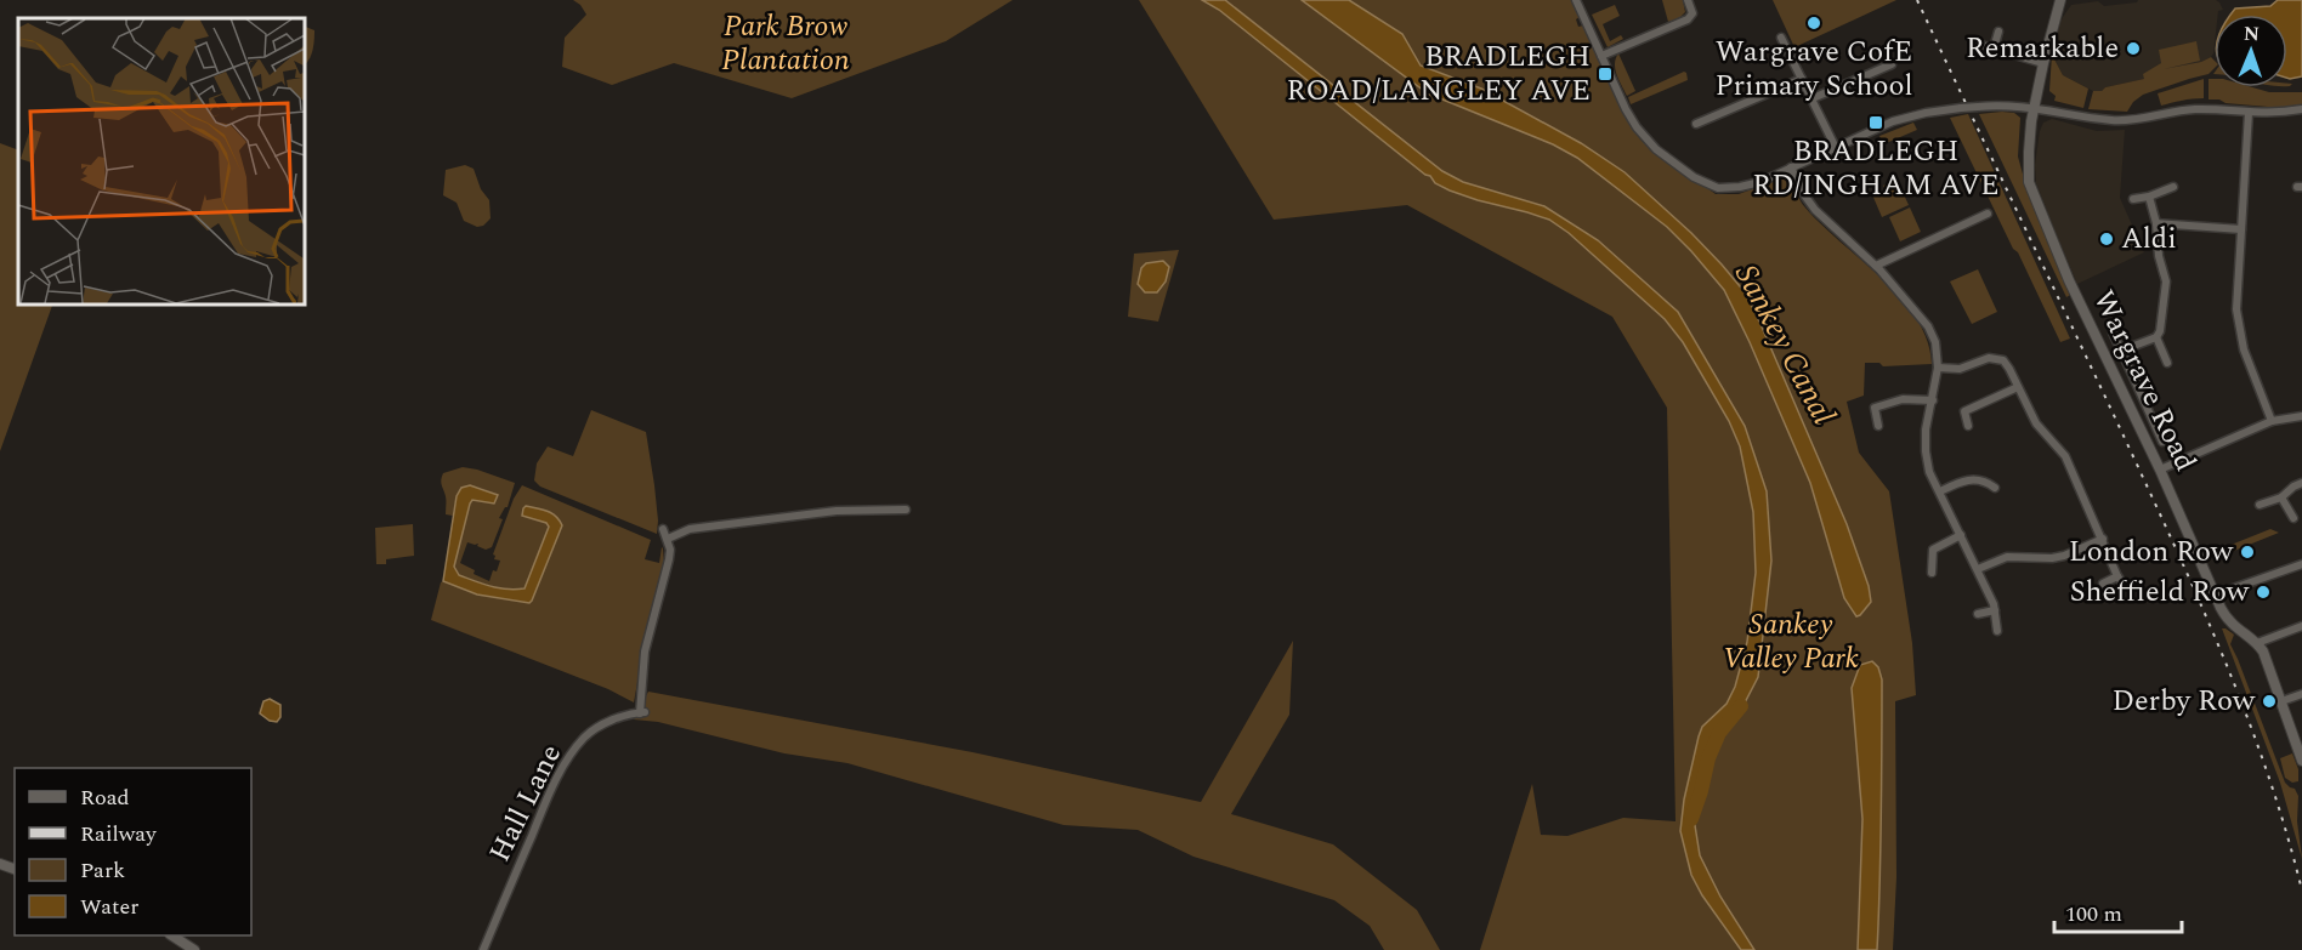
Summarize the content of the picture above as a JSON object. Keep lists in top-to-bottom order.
{
  "streets": {
    "street": ["Wargrave Road", "Hall Lane"]
  },
  "water": ["Sankey Canal"],
  "parks": ["Park Brow Plantation", "Sankey Valley Park"],
  "places": {
    "other": [
      "Wargrave CofE Primary School",
      "Remarkable",
      "Aldi",
      "London Row",
      "Sheffield Row",
      "Derby Row"
    ],
    "transit": ["BRADLEGH ROAD/LANGLEY AVE", "BRADLEGH RD/INGHAM AVE"]
  },
  "legend": [
    "Road",
    "Railway",
    "Park",
    "Water"
  ],
  "scale_bar": "100 m",
  "north": "top"
}
